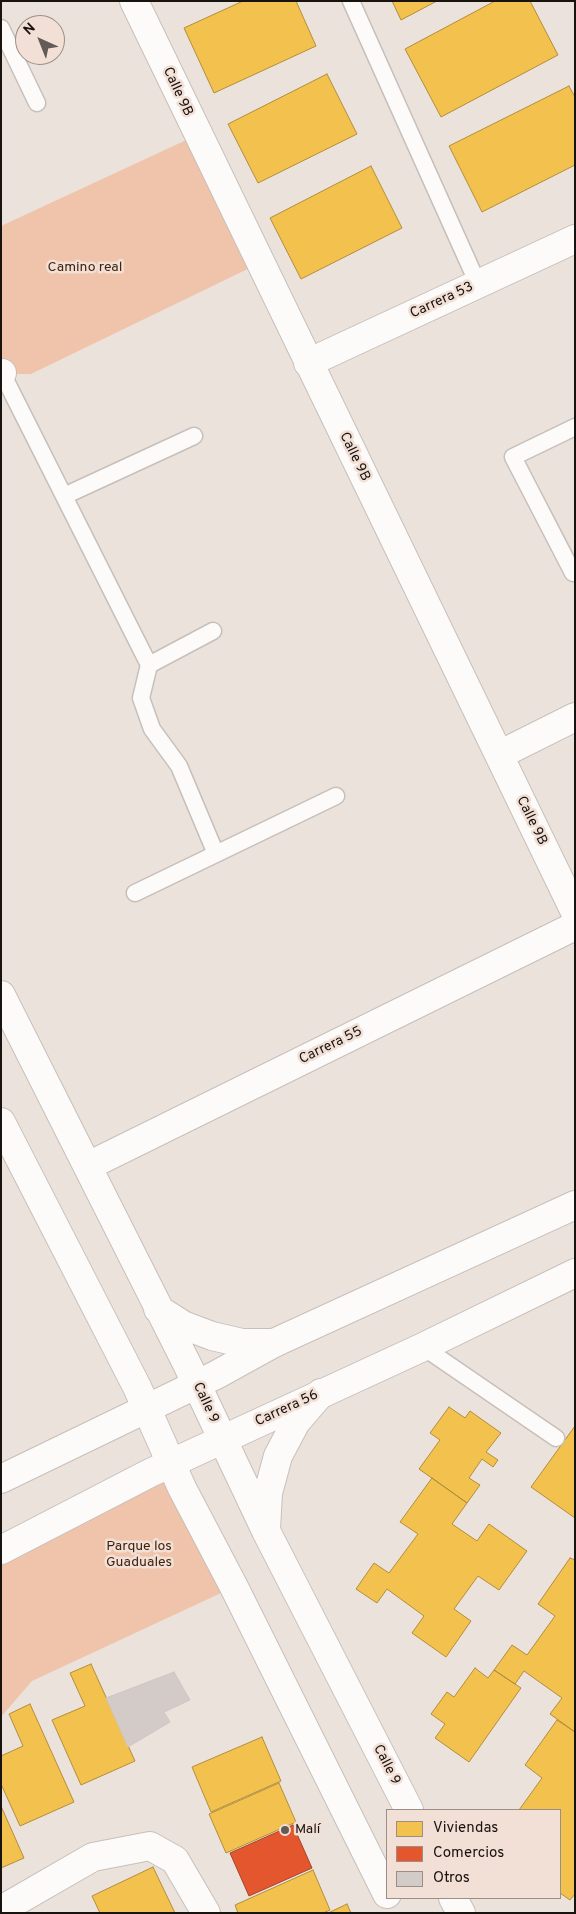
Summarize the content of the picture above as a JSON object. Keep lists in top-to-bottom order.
{
  "streets": {
    "street": [
      "Calle 9B",
      "Carrera 53",
      "Carrera 55",
      "Calle 9",
      "Carrera 56"
    ]
  },
  "crossings": [
    ["Calle 9B", "Carrera 53"],
    ["Carrera 55", "Calle 9"],
    ["Calle 9", "Carrera 56"]
  ],
  "parks": ["Camino real", "Parque los Guaduales"],
  "places": ["Malí"],
  "legend": ["Viviendas", "Comercios", "Otros"],
  "north": "top left"
}
